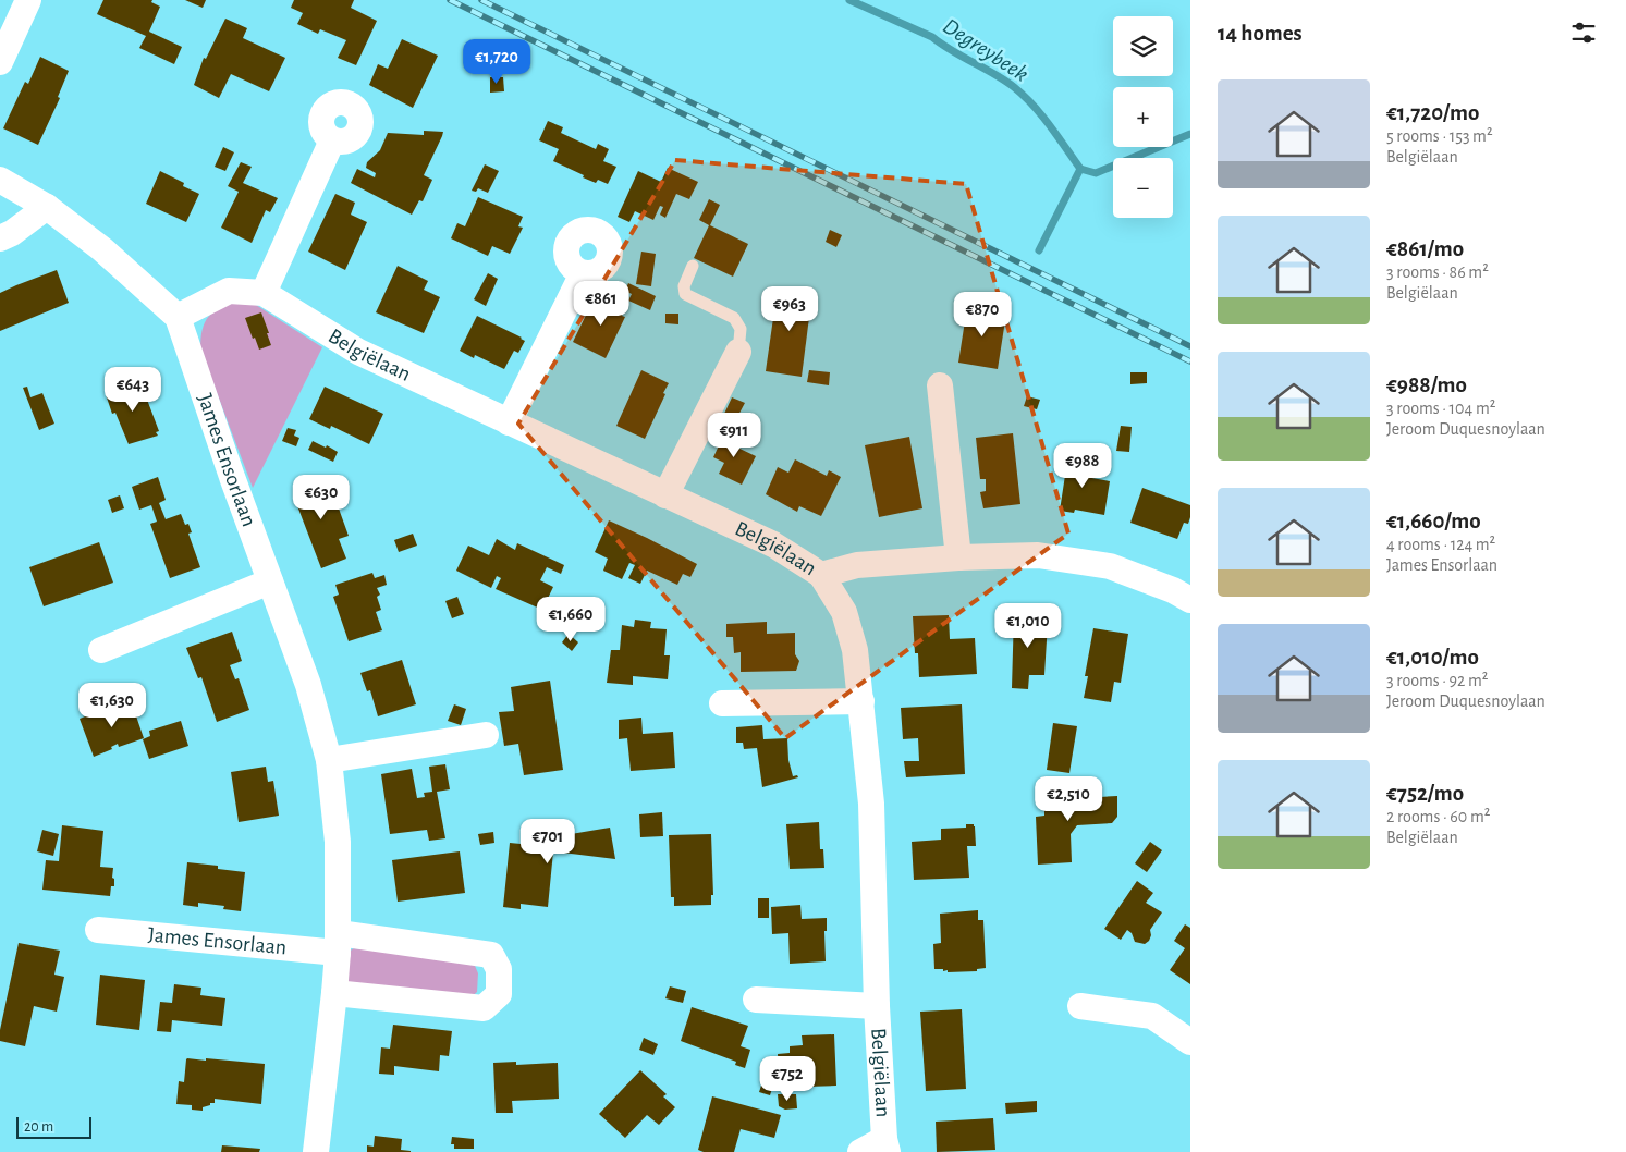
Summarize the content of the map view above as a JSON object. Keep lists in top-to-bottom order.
{
  "streets": {
    "street": ["Belgiëlaan", "James Ensorlaan"]
  },
  "crossings": [
    ["Belgiëlaan", "James Ensorlaan"]
  ],
  "water": ["Degreybeek"],
  "scale_bar": "20 m",
  "page": {
    "heading": "14 homes",
    "map_buttons": ["+", "−"],
    "price": [
      "€1,720",
      "€861",
      "€963",
      "€870",
      "€643",
      "€911",
      "€988",
      "€630",
      "€1,660",
      "€1,010",
      "€1,630",
      "€2,510",
      "€701",
      "€752"
    ],
    "list": [
      {
        "name": "€1,720/mo",
        "note": "5 rooms · 153 m² · Belgiëlaan"
      },
      {
        "name": "€861/mo",
        "note": "3 rooms · 86 m² · Belgiëlaan"
      },
      {
        "name": "€988/mo",
        "note": "3 rooms · 104 m² · Jeroom Duquesnoylaan"
      },
      {
        "name": "€1,660/mo",
        "note": "4 rooms · 124 m² · James Ensorlaan"
      },
      {
        "name": "€1,010/mo",
        "note": "3 rooms · 92 m² · Jeroom Duquesnoylaan"
      },
      {
        "name": "€752/mo",
        "note": "2 rooms · 60 m² · Belgiëlaan"
      }
    ],
    "scale": "20 m"
  }
}
